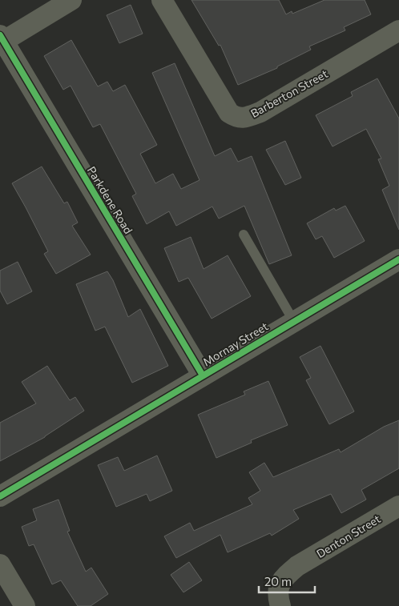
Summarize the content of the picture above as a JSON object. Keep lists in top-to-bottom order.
{
  "streets": {
    "street": [
      "Barberton Street",
      "Parkdene Road",
      "Mornay Street",
      "Denton Street"
    ]
  },
  "crossings": [
    ["Parkdene Road", "Mornay Street"]
  ],
  "scale_bar": "20 m"
}
